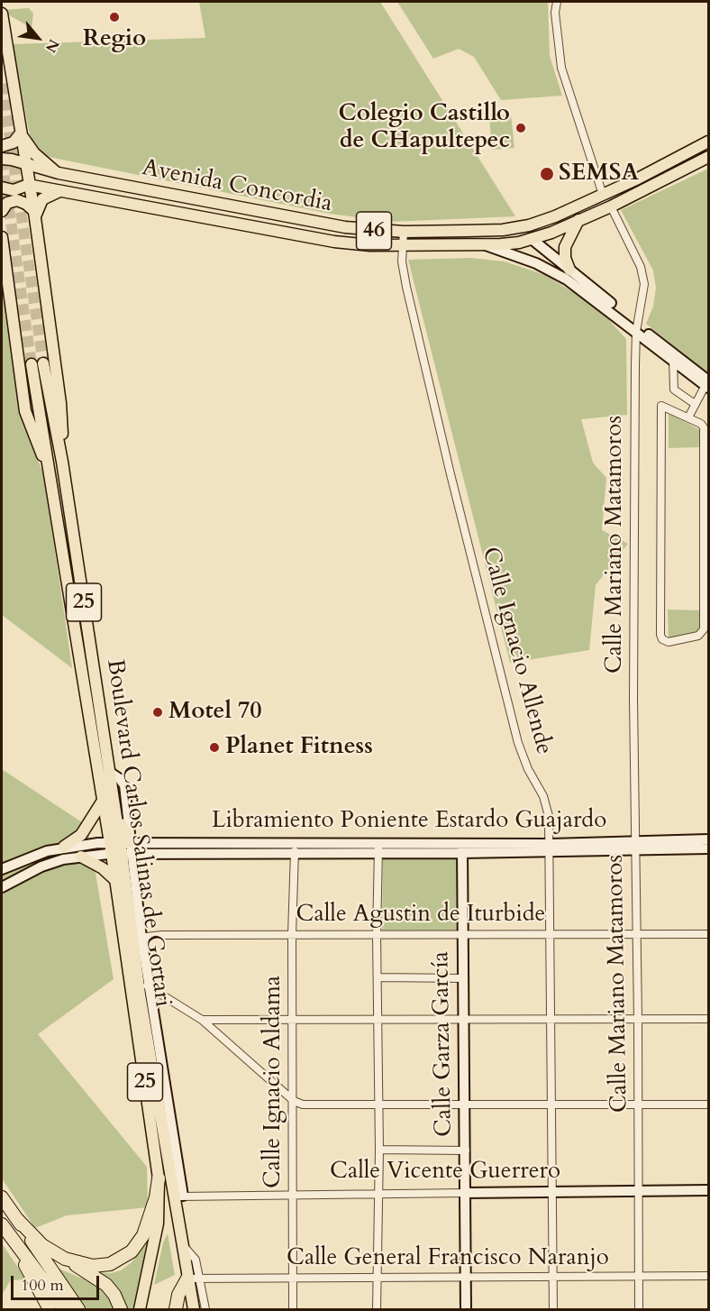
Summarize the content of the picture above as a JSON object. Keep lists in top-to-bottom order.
{
  "streets": {
    "main road": [
      "Avenida Concordia",
      "46",
      "25",
      "Boulevard Carlos Salinas de Gortari"
    ],
    "street": [
      "Calle Mariano Matamoros",
      "Calle Ignacio Allende",
      "Libramiento Poniente Estardo Guajardo",
      "Calle Agustin de Iturbide",
      "Calle Garza García",
      "Calle Ignacio Aldama",
      "Calle Vicente Guerrero",
      "Calle General Francisco Naranjo"
    ]
  },
  "crossings": [
    ["Avenida Concordia", "Calle Mariano Matamoros"],
    ["Avenida Concordia", "Calle Ignacio Allende"],
    ["Calle Mariano Matamoros", "Libramiento Poniente Estardo Guajardo"],
    ["Calle Mariano Matamoros", "Calle Agustin de Iturbide"],
    ["Calle Mariano Matamoros", "Calle Vicente Guerrero"],
    ["Calle Mariano Matamoros", "Calle General Francisco Naranjo"],
    ["Calle Ignacio Allende", "Libramiento Poniente Estardo Guajardo"],
    ["Calle Ignacio Allende", "Calle Agustin de Iturbide"],
    ["Calle Ignacio Allende", "Calle Vicente Guerrero"],
    ["Calle Ignacio Allende", "Calle General Francisco Naranjo"],
    ["Libramiento Poniente Estardo Guajardo", "Boulevard Carlos Salinas de Gortari"],
    ["Libramiento Poniente Estardo Guajardo", "Calle Garza García"],
    ["Libramiento Poniente Estardo Guajardo", "Calle Ignacio Aldama"],
    ["Boulevard Carlos Salinas de Gortari", "Calle Agustin de Iturbide"],
    ["Boulevard Carlos Salinas de Gortari", "Calle Vicente Guerrero"],
    ["Boulevard Carlos Salinas de Gortari", "Calle General Francisco Naranjo"],
    ["Calle Agustin de Iturbide", "Calle Garza García"],
    ["Calle Agustin de Iturbide", "Calle Ignacio Aldama"],
    ["Calle Garza García", "Calle Vicente Guerrero"],
    ["Calle Garza García", "Calle General Francisco Naranjo"],
    ["Calle Ignacio Aldama", "Calle Vicente Guerrero"],
    ["Calle Ignacio Aldama", "Calle General Francisco Naranjo"]
  ],
  "places": [
    "Regio",
    "Colegio Castillo de CHapultepec",
    "SEMSA",
    "Motel 70",
    "Planet Fitness"
  ],
  "scale_bar": "100 m",
  "north": "bottom right"
}
